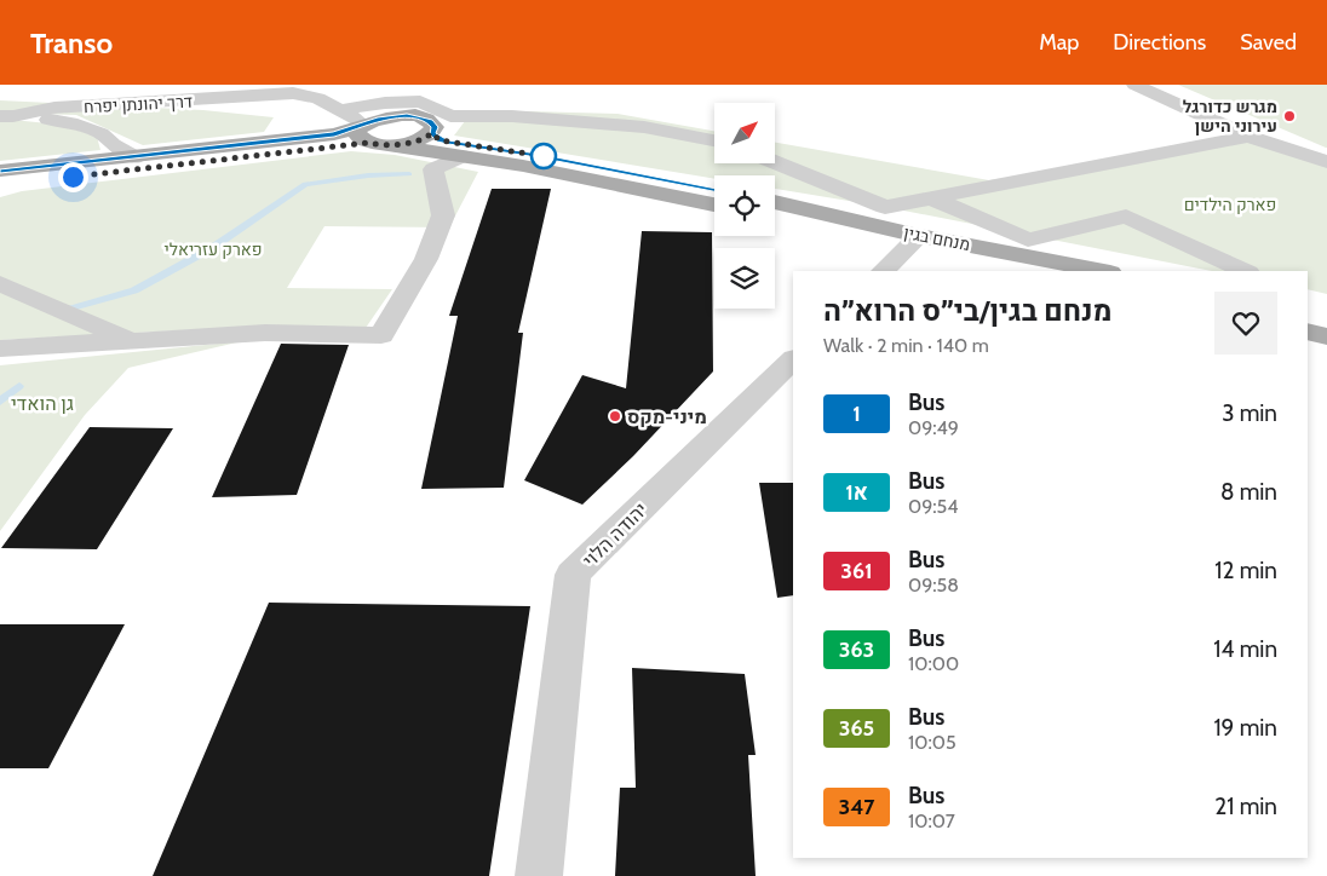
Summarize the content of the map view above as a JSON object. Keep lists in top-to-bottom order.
{
  "streets": {
    "main road": ["מנחם בגין"],
    "street": ["דרך יהונתן יפרח", "יהודה הלוי"]
  },
  "parks": ["פארק הילדים", "פארק עזריאלי", "גן הואדי"],
  "places": ["מגרש כדורגל עירוני הישן", "מיני-מקס"],
  "lines": ["bus line 1"],
  "north": "top right",
  "page": {
    "header": "Transo",
    "nav": ["Map", "Directions", "Saved"],
    "heading": ["מנחם בגין/בי״ס הרוא״ה", "Walk · 2 min · 140 m"],
    "list": [
      {
        "mark": "1",
        "name": "Bus",
        "note": "09:49",
        "value": "3 min"
      },
      {
        "mark": "1א",
        "name": "Bus",
        "note": "09:54",
        "value": "8 min"
      },
      {
        "mark": "361",
        "name": "Bus",
        "note": "09:58",
        "value": "12 min"
      },
      {
        "mark": "363",
        "name": "Bus",
        "note": "10:00",
        "value": "14 min"
      },
      {
        "mark": "365",
        "name": "Bus",
        "note": "10:05",
        "value": "19 min"
      },
      {
        "mark": "347",
        "name": "Bus",
        "note": "10:07",
        "value": "21 min"
      }
    ]
  }
}
